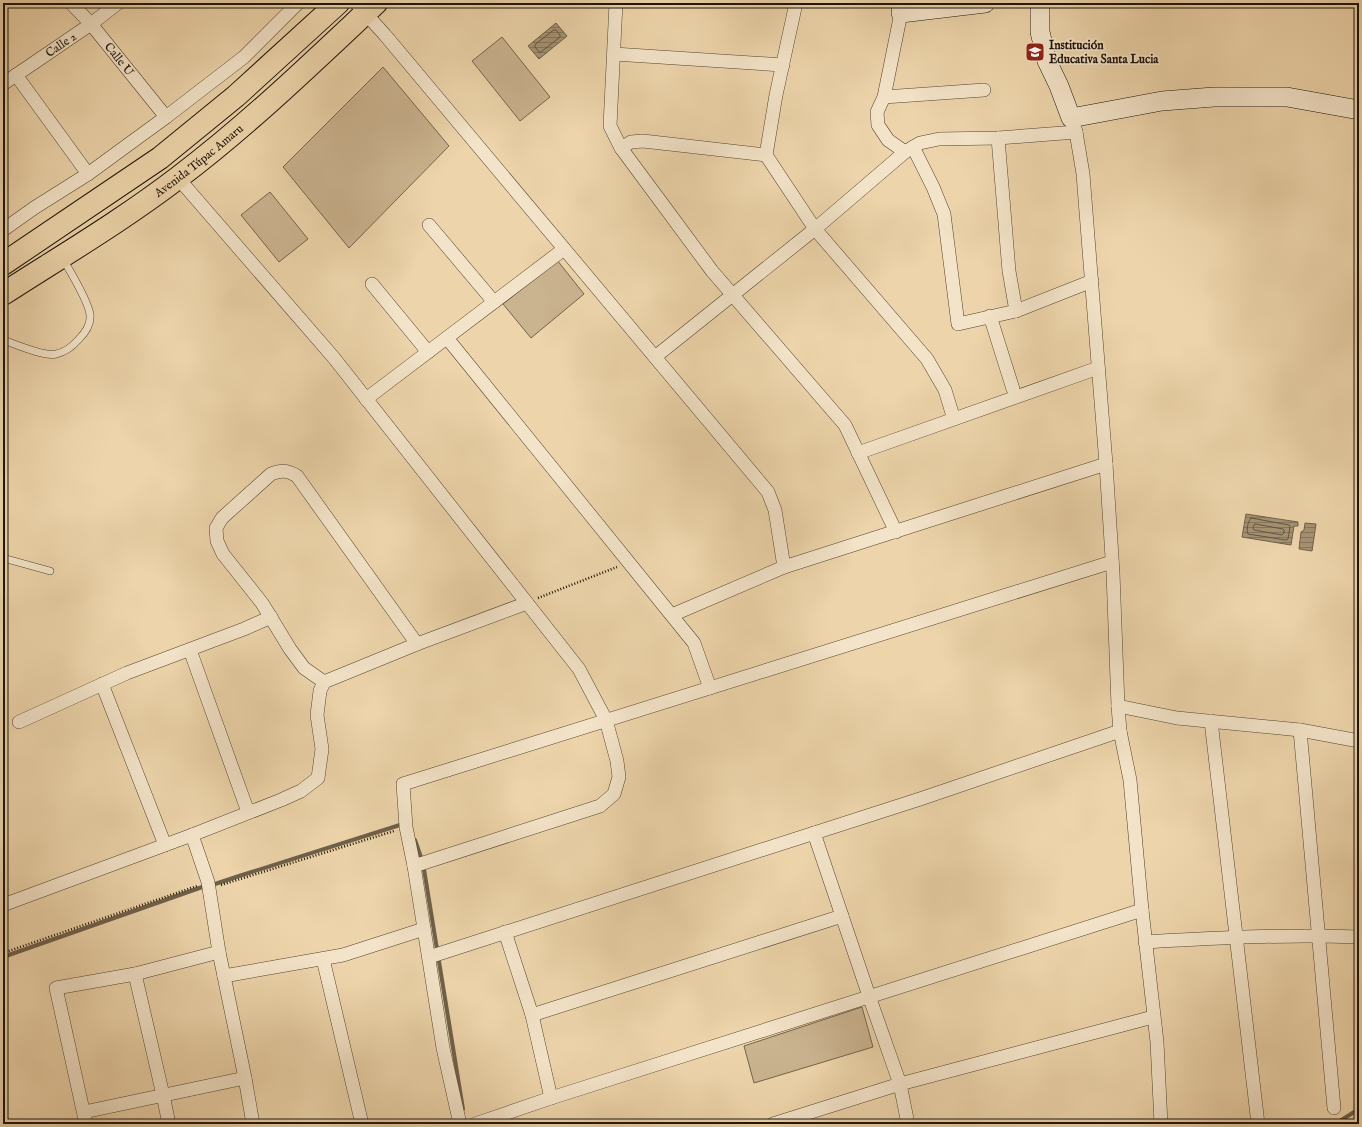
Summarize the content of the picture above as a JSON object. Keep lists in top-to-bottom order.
{
  "streets": {
    "highway": ["Avenida Túpac Amaru"],
    "street": ["Calle 2", "Calle U"]
  },
  "crossings": [
    ["Calle 2", "Calle U"]
  ],
  "places": {
    "school or university": ["Institución Educativa Santa Lucia"]
  }
}
